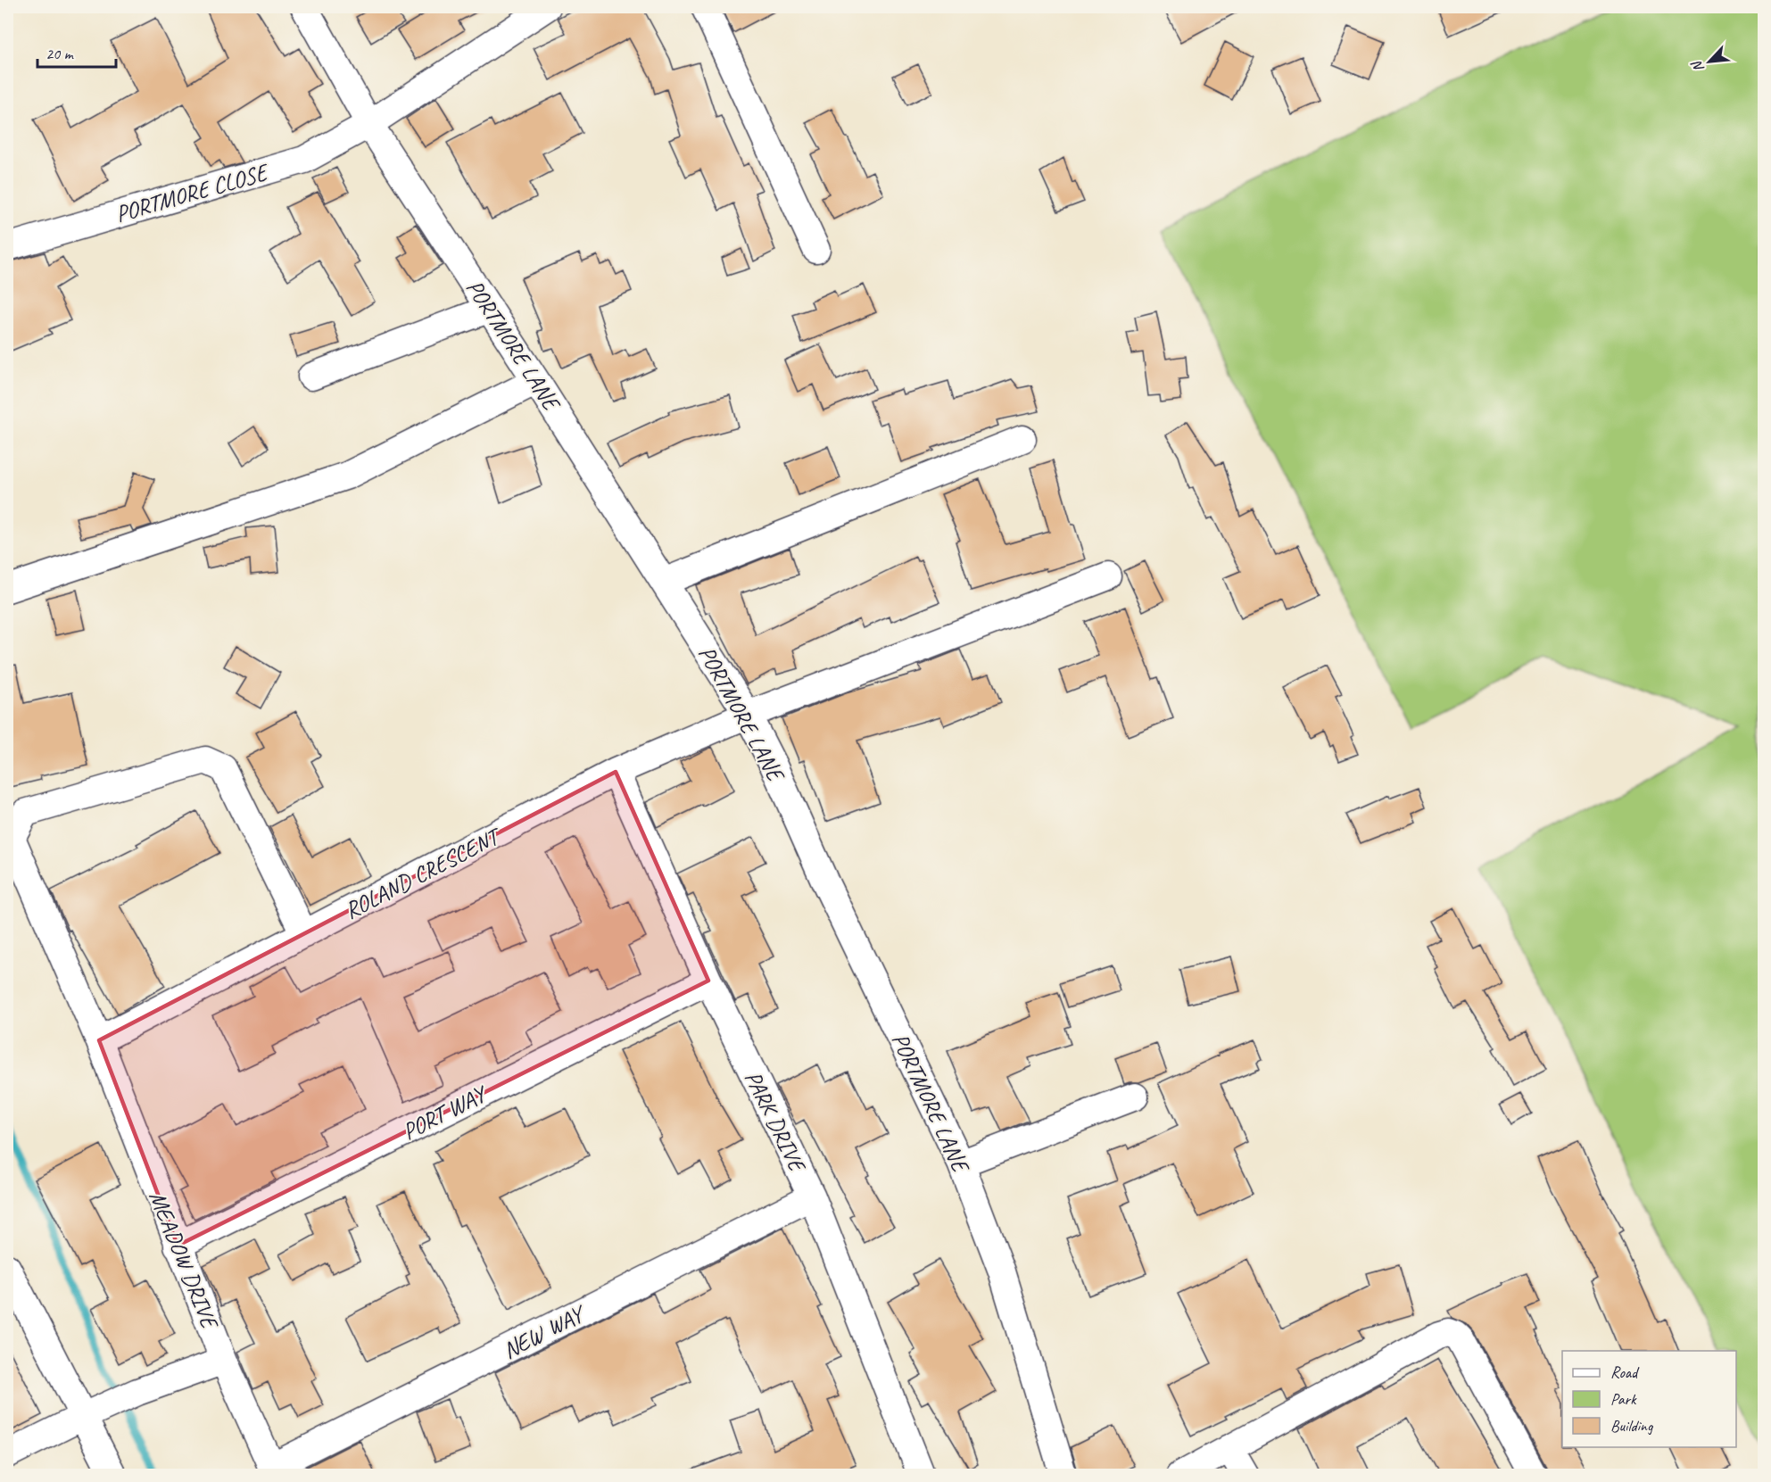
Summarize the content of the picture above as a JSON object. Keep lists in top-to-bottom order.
{
  "streets": {
    "street": [
      "PORTMORE CLOSE",
      "PORTMORE LANE",
      "ROLAND CRESCENT",
      "PORT WAY",
      "PARK DRIVE",
      "MEADOW DRIVE",
      "NEW WAY"
    ]
  },
  "crossings": [
    ["PORTMORE CLOSE", "PORTMORE LANE"],
    ["PORTMORE LANE", "ROLAND CRESCENT"],
    ["ROLAND CRESCENT", "PARK DRIVE"],
    ["ROLAND CRESCENT", "MEADOW DRIVE"],
    ["PORT WAY", "PARK DRIVE"],
    ["PORT WAY", "MEADOW DRIVE"],
    ["PARK DRIVE", "NEW WAY"],
    ["MEADOW DRIVE", "NEW WAY"]
  ],
  "legend": ["Road", "Park", "Building"],
  "scale_bar": "20 m",
  "north": "bottom left"
}
